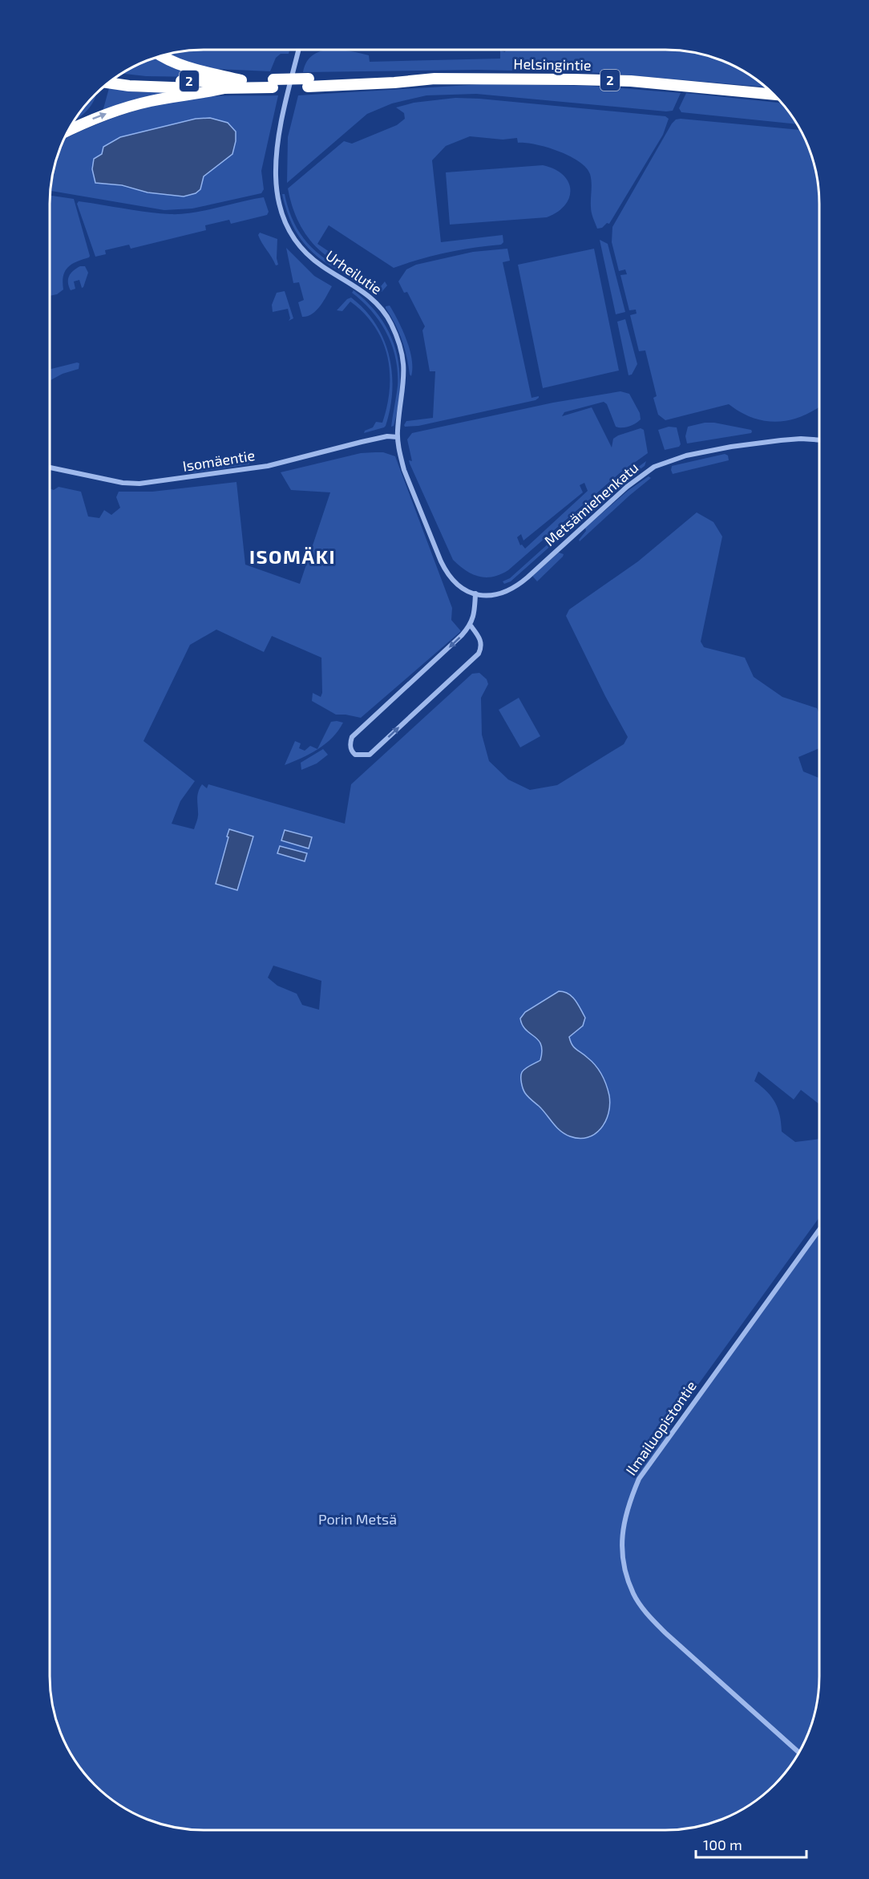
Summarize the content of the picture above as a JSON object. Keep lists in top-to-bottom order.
{
  "streets": {
    "highway": ["Helsingintie", "2"],
    "street": [
      "Urheilutie",
      "Isomäentie",
      "Metsämiehenkatu",
      "Ilmailuopistontie"
    ]
  },
  "crossings": [
    ["Urheilutie", "Isomäentie"],
    ["Urheilutie", "Metsämiehenkatu"]
  ],
  "districts": ["ISOMÄKI"],
  "parks": ["Porin Metsä"],
  "scale_bar": "100 m"
}
